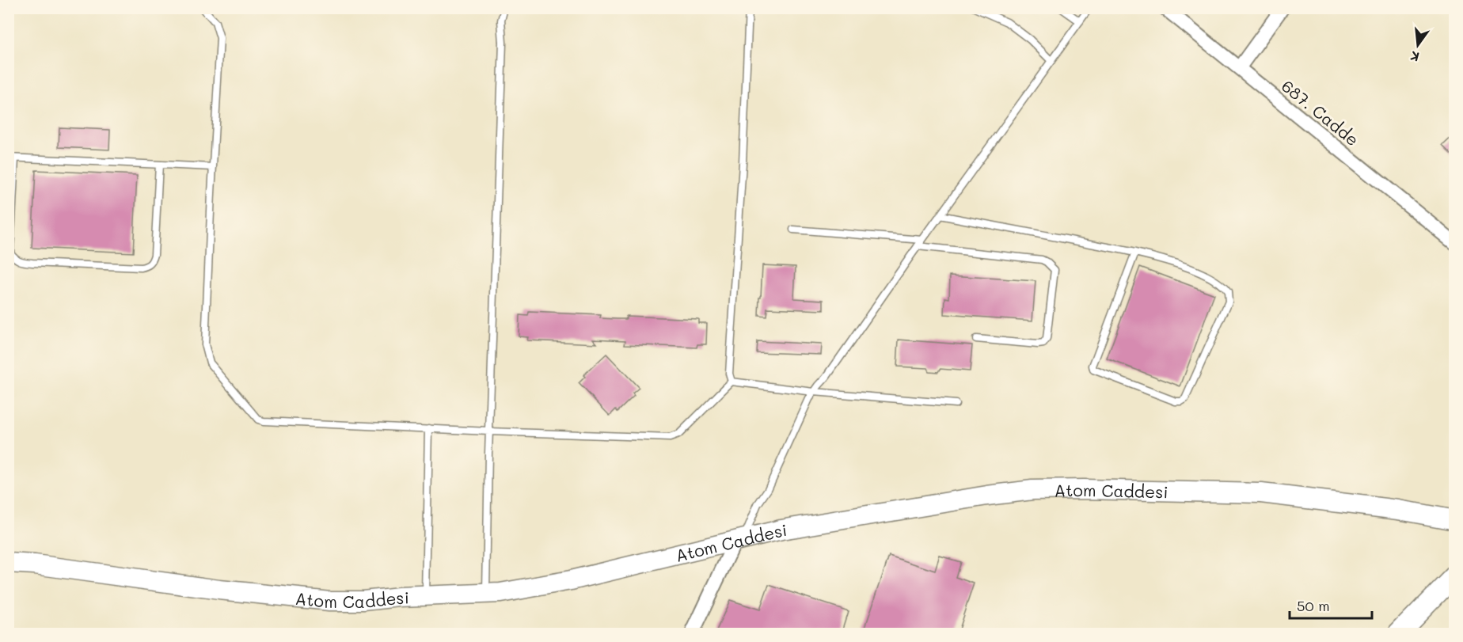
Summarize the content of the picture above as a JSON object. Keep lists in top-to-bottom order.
{
  "streets": {
    "street": ["687. Cadde", "Atom Caddesi"]
  },
  "scale_bar": "50 m",
  "north": "bottom"
}
